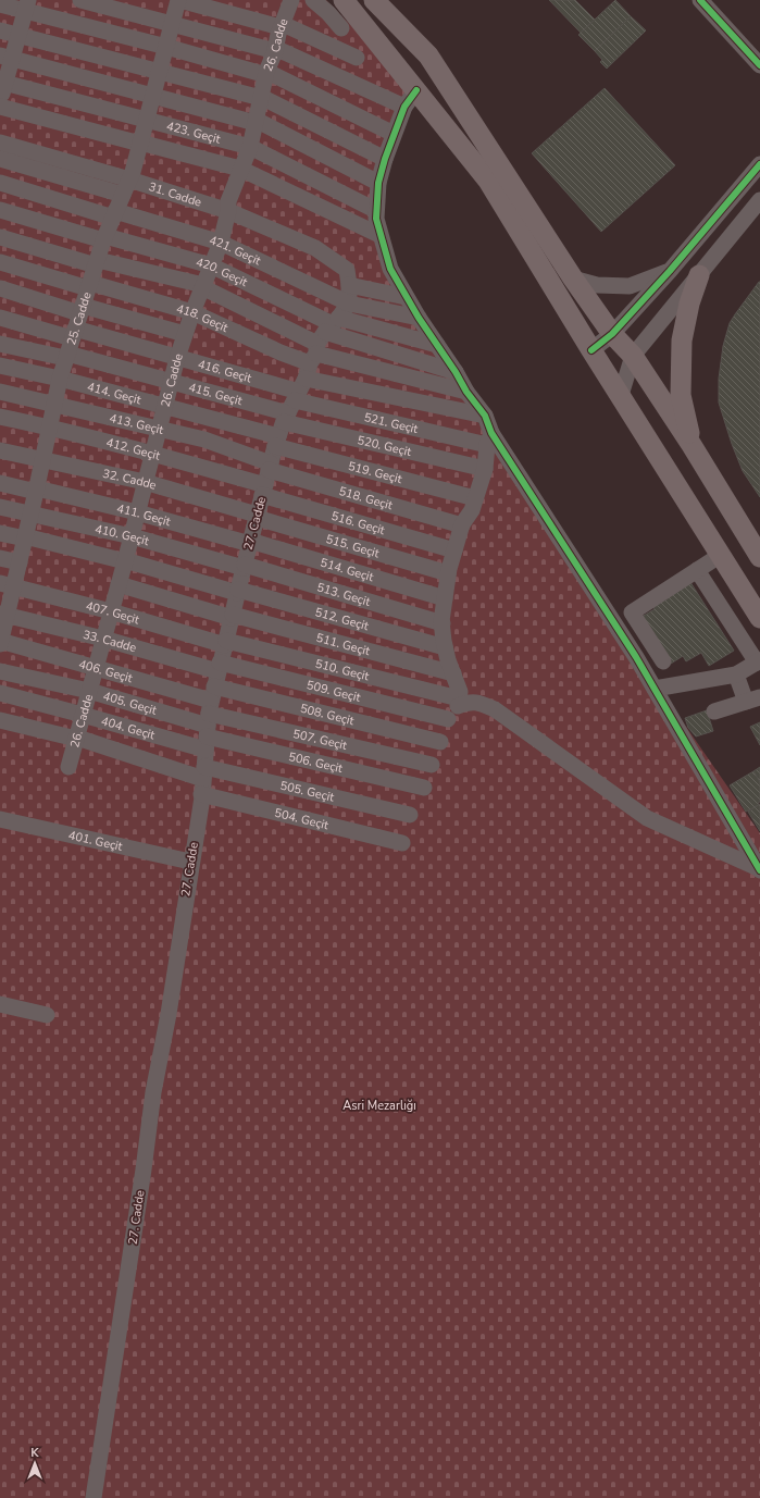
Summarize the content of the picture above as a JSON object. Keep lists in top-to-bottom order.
{
  "streets": {
    "street": [
      "26. Cadde",
      "423. Geçit",
      "31. Cadde",
      "421. Geçit",
      "420. Geçit",
      "418. Geçit",
      "25. Cadde",
      "416. Geçit",
      "414. Geçit",
      "415. Geçit",
      "521. Geçit",
      "413. Geçit",
      "520. Geçit",
      "412. Geçit",
      "519. Geçit",
      "32. Cadde",
      "518. Geçit",
      "411. Geçit",
      "516. Geçit",
      "27. Cadde",
      "410. Geçit",
      "515. Geçit",
      "514. Geçit",
      "513. Geçit",
      "407. Geçit",
      "512. Geçit",
      "33. Cadde",
      "511. Geçit",
      "510. Geçit",
      "406. Geçit",
      "509. Geçit",
      "405. Geçit",
      "508. Geçit",
      "404. Geçit",
      "507. Geçit",
      "506. Geçit",
      "505. Geçit",
      "504. Geçit",
      "401. Geçit"
    ]
  },
  "crossings": [
    ["26. Cadde", "423. Geçit"],
    ["26. Cadde", "31. Cadde"],
    ["26. Cadde", "421. Geçit"],
    ["26. Cadde", "420. Geçit"],
    ["26. Cadde", "418. Geçit"],
    ["26. Cadde", "416. Geçit"],
    ["26. Cadde", "414. Geçit"],
    ["26. Cadde", "415. Geçit"],
    ["26. Cadde", "413. Geçit"],
    ["26. Cadde", "412. Geçit"],
    ["26. Cadde", "32. Cadde"],
    ["26. Cadde", "411. Geçit"],
    ["26. Cadde", "410. Geçit"],
    ["26. Cadde", "407. Geçit"],
    ["26. Cadde", "512. Geçit"],
    ["26. Cadde", "33. Cadde"],
    ["26. Cadde", "511. Geçit"],
    ["26. Cadde", "406. Geçit"],
    ["26. Cadde", "405. Geçit"],
    ["26. Cadde", "404. Geçit"],
    ["423. Geçit", "25. Cadde"],
    ["31. Cadde", "25. Cadde"],
    ["421. Geçit", "25. Cadde"],
    ["421. Geçit", "27. Cadde"],
    ["420. Geçit", "418. Geçit"],
    ["420. Geçit", "25. Cadde"],
    ["420. Geçit", "416. Geçit"],
    ["420. Geçit", "414. Geçit"],
    ["420. Geçit", "415. Geçit"],
    ["420. Geçit", "521. Geçit"],
    ["420. Geçit", "520. Geçit"],
    ["420. Geçit", "519. Geçit"],
    ["420. Geçit", "27. Cadde"],
    ["418. Geçit", "25. Cadde"],
    ["418. Geçit", "416. Geçit"],
    ["418. Geçit", "414. Geçit"],
    ["418. Geçit", "415. Geçit"],
    ["418. Geçit", "521. Geçit"],
    ["418. Geçit", "520. Geçit"],
    ["418. Geçit", "519. Geçit"],
    ["418. Geçit", "27. Cadde"],
    ["25. Cadde", "416. Geçit"],
    ["25. Cadde", "414. Geçit"],
    ["25. Cadde", "415. Geçit"],
    ["25. Cadde", "413. Geçit"],
    ["25. Cadde", "412. Geçit"],
    ["25. Cadde", "32. Cadde"],
    ["25. Cadde", "411. Geçit"],
    ["25. Cadde", "410. Geçit"],
    ["25. Cadde", "407. Geçit"],
    ["25. Cadde", "512. Geçit"],
    ["25. Cadde", "33. Cadde"],
    ["25. Cadde", "406. Geçit"],
    ["416. Geçit", "414. Geçit"],
    ["416. Geçit", "415. Geçit"],
    ["416. Geçit", "521. Geçit"],
    ["416. Geçit", "520. Geçit"],
    ["416. Geçit", "519. Geçit"],
    ["416. Geçit", "27. Cadde"],
    ["414. Geçit", "415. Geçit"],
    ["414. Geçit", "521. Geçit"],
    ["414. Geçit", "520. Geçit"],
    ["414. Geçit", "519. Geçit"],
    ["414. Geçit", "27. Cadde"],
    ["415. Geçit", "521. Geçit"],
    ["415. Geçit", "520. Geçit"],
    ["415. Geçit", "519. Geçit"],
    ["415. Geçit", "27. Cadde"],
    ["521. Geçit", "520. Geçit"],
    ["521. Geçit", "519. Geçit"],
    ["521. Geçit", "27. Cadde"],
    ["413. Geçit", "412. Geçit"],
    ["413. Geçit", "518. Geçit"],
    ["413. Geçit", "516. Geçit"],
    ["413. Geçit", "27. Cadde"],
    ["520. Geçit", "519. Geçit"],
    ["520. Geçit", "27. Cadde"],
    ["412. Geçit", "518. Geçit"],
    ["412. Geçit", "516. Geçit"],
    ["412. Geçit", "27. Cadde"],
    ["519. Geçit", "27. Cadde"],
    ["32. Cadde", "27. Cadde"],
    ["32. Cadde", "515. Geçit"],
    ["518. Geçit", "516. Geçit"],
    ["518. Geçit", "27. Cadde"],
    ["411. Geçit", "27. Cadde"],
    ["411. Geçit", "514. Geçit"],
    ["516. Geçit", "27. Cadde"],
    ["27. Cadde", "410. Geçit"],
    ["27. Cadde", "515. Geçit"],
    ["27. Cadde", "514. Geçit"],
    ["27. Cadde", "513. Geçit"],
    ["27. Cadde", "407. Geçit"],
    ["27. Cadde", "512. Geçit"],
    ["27. Cadde", "33. Cadde"],
    ["27. Cadde", "511. Geçit"],
    ["27. Cadde", "510. Geçit"],
    ["27. Cadde", "406. Geçit"],
    ["27. Cadde", "509. Geçit"],
    ["27. Cadde", "405. Geçit"],
    ["27. Cadde", "508. Geçit"],
    ["27. Cadde", "404. Geçit"],
    ["27. Cadde", "507. Geçit"],
    ["27. Cadde", "506. Geçit"],
    ["27. Cadde", "505. Geçit"],
    ["27. Cadde", "504. Geçit"],
    ["27. Cadde", "401. Geçit"],
    ["410. Geçit", "513. Geçit"],
    ["407. Geçit", "510. Geçit"],
    ["33. Cadde", "406. Geçit"],
    ["33. Cadde", "509. Geçit"],
    ["33. Cadde", "405. Geçit"],
    ["33. Cadde", "508. Geçit"],
    ["33. Cadde", "404. Geçit"],
    ["33. Cadde", "507. Geçit"],
    ["33. Cadde", "506. Geçit"],
    ["406. Geçit", "509. Geçit"],
    ["406. Geçit", "405. Geçit"],
    ["406. Geçit", "508. Geçit"],
    ["406. Geçit", "404. Geçit"],
    ["406. Geçit", "507. Geçit"],
    ["406. Geçit", "506. Geçit"],
    ["509. Geçit", "405. Geçit"],
    ["509. Geçit", "508. Geçit"],
    ["509. Geçit", "404. Geçit"],
    ["509. Geçit", "507. Geçit"],
    ["509. Geçit", "506. Geçit"],
    ["405. Geçit", "508. Geçit"],
    ["405. Geçit", "404. Geçit"],
    ["405. Geçit", "507. Geçit"],
    ["405. Geçit", "506. Geçit"],
    ["508. Geçit", "404. Geçit"],
    ["508. Geçit", "507. Geçit"],
    ["508. Geçit", "506. Geçit"],
    ["404. Geçit", "507. Geçit"],
    ["404. Geçit", "506. Geçit"],
    ["507. Geçit", "506. Geçit"],
    ["505. Geçit", "504. Geçit"]
  ],
  "parks": ["Asri Mezarlığı"],
  "north": "top"
}
